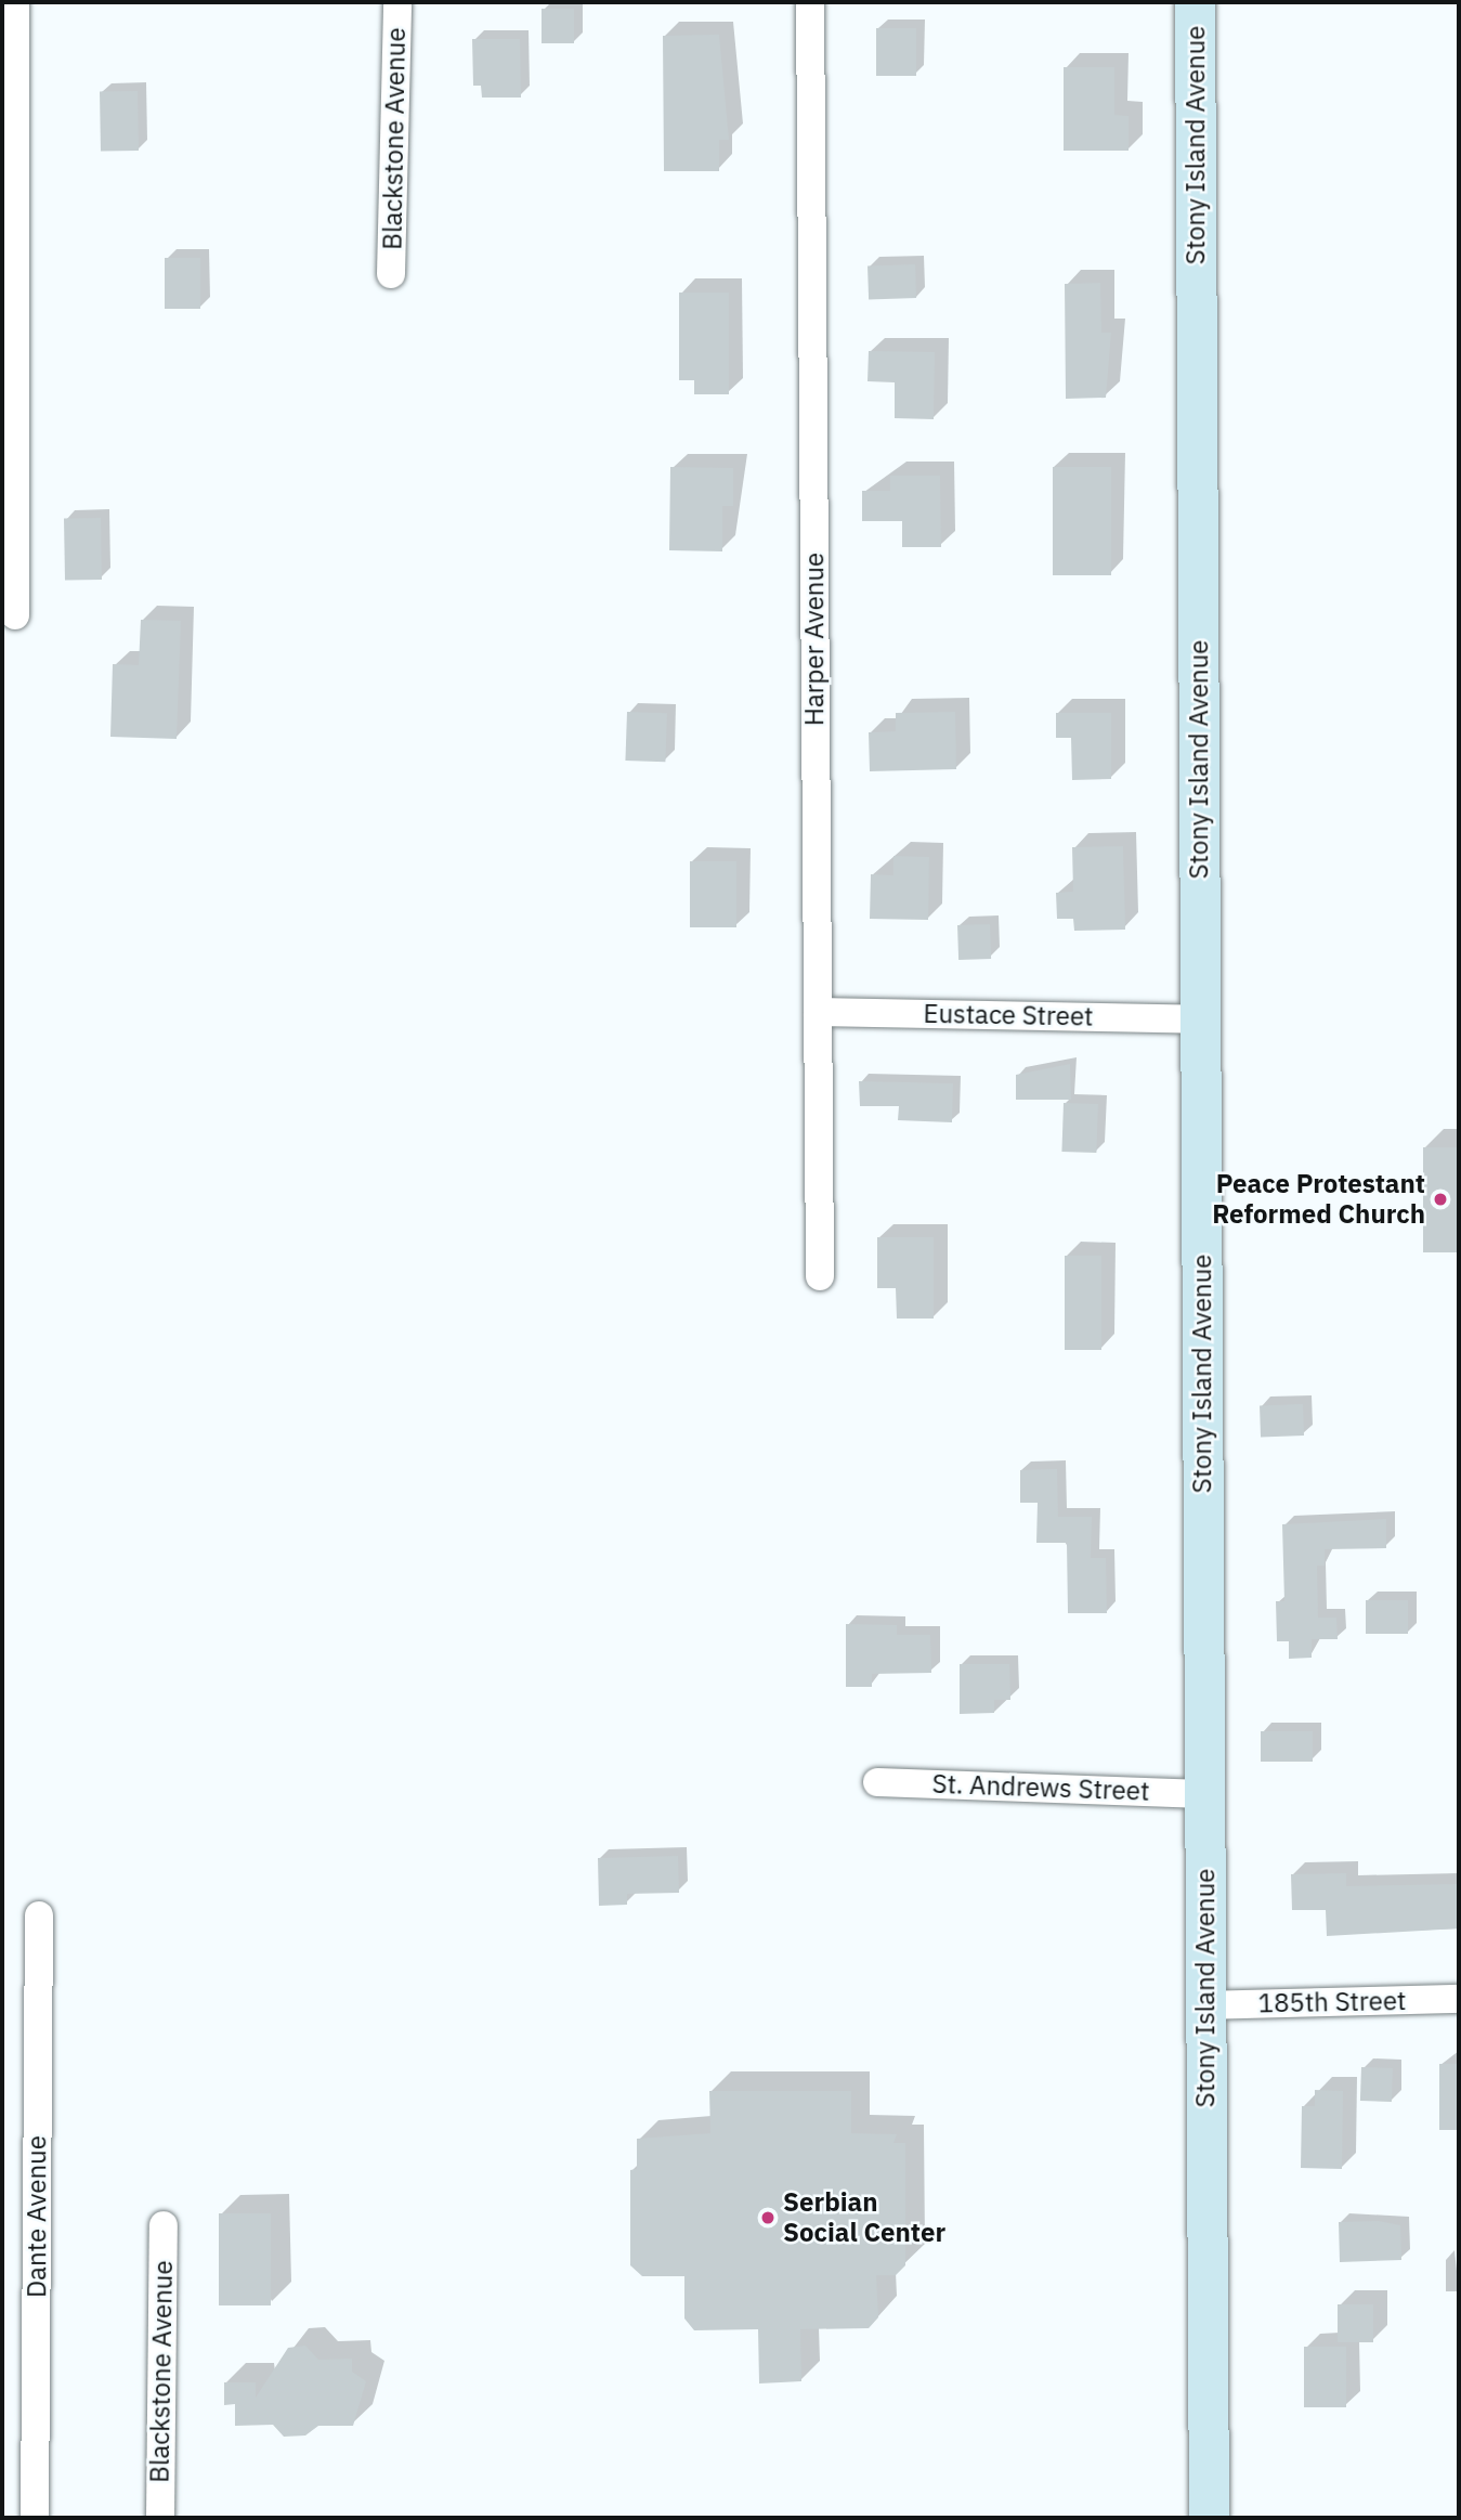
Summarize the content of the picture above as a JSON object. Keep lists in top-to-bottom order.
{
  "streets": {
    "street": [
      "Blackstone Avenue",
      "Stony Island Avenue",
      "Harper Avenue",
      "Eustace Street",
      "St. Andrews Street",
      "185th Street",
      "Dante Avenue"
    ]
  },
  "crossings": [
    ["Stony Island Avenue", "Eustace Street"],
    ["Stony Island Avenue", "St. Andrews Street"],
    ["Stony Island Avenue", "185th Street"],
    ["Harper Avenue", "Eustace Street"]
  ],
  "places": ["Peace Protestant Reformed Church", "Serbian Social Center"]
}
